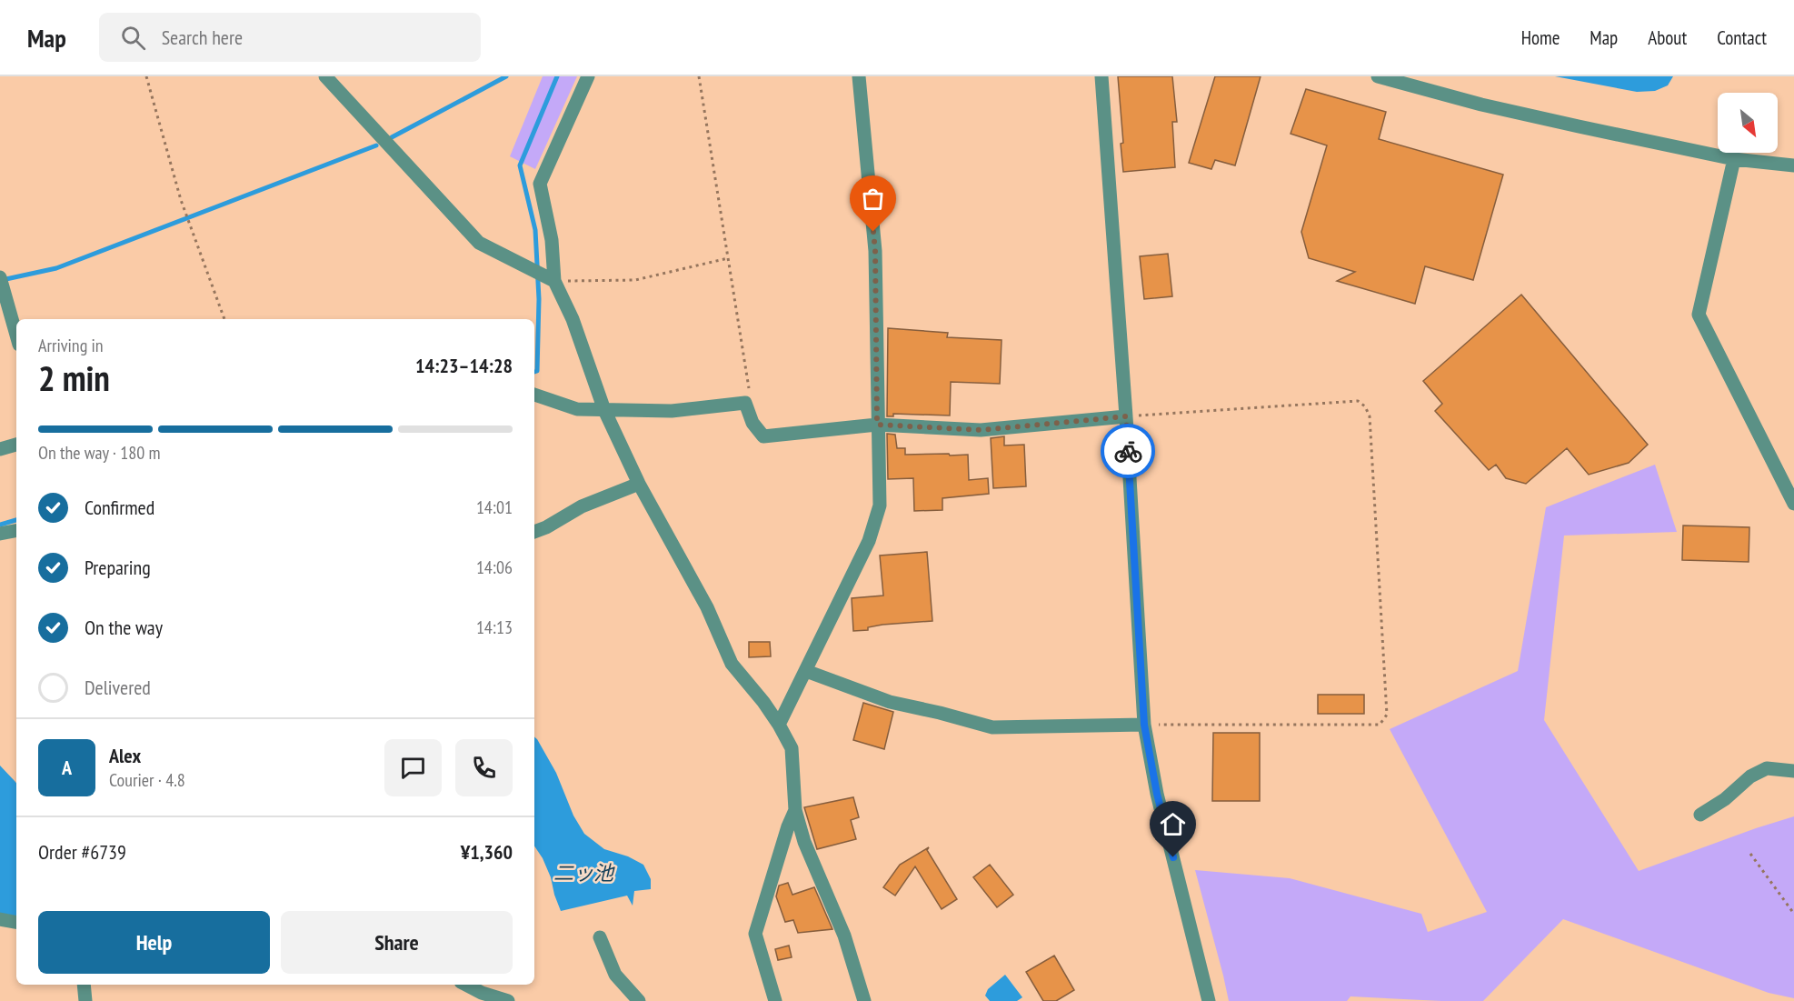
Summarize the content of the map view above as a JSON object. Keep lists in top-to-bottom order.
{
  "water": ["二ッ池"],
  "north": "bottom right",
  "page": {
    "header": "Map",
    "search": "Search here",
    "nav": [
      "Home",
      "Map",
      "About",
      "Contact"
    ],
    "heading": ["2 min", "Arriving in", "14:23–14:28"],
    "panel": [
      "Alex",
      "Courier · 4.8",
      "Order #6739",
      "¥1,360"
    ],
    "bar": "On the way · 180 m",
    "list": [
      ["Confirmed", "14:01"],
      ["Preparing", "14:06"],
      ["On the way", "14:13"],
      "Delivered"
    ],
    "round": "A",
    "buttons": ["Help", "Share"]
  }
}
